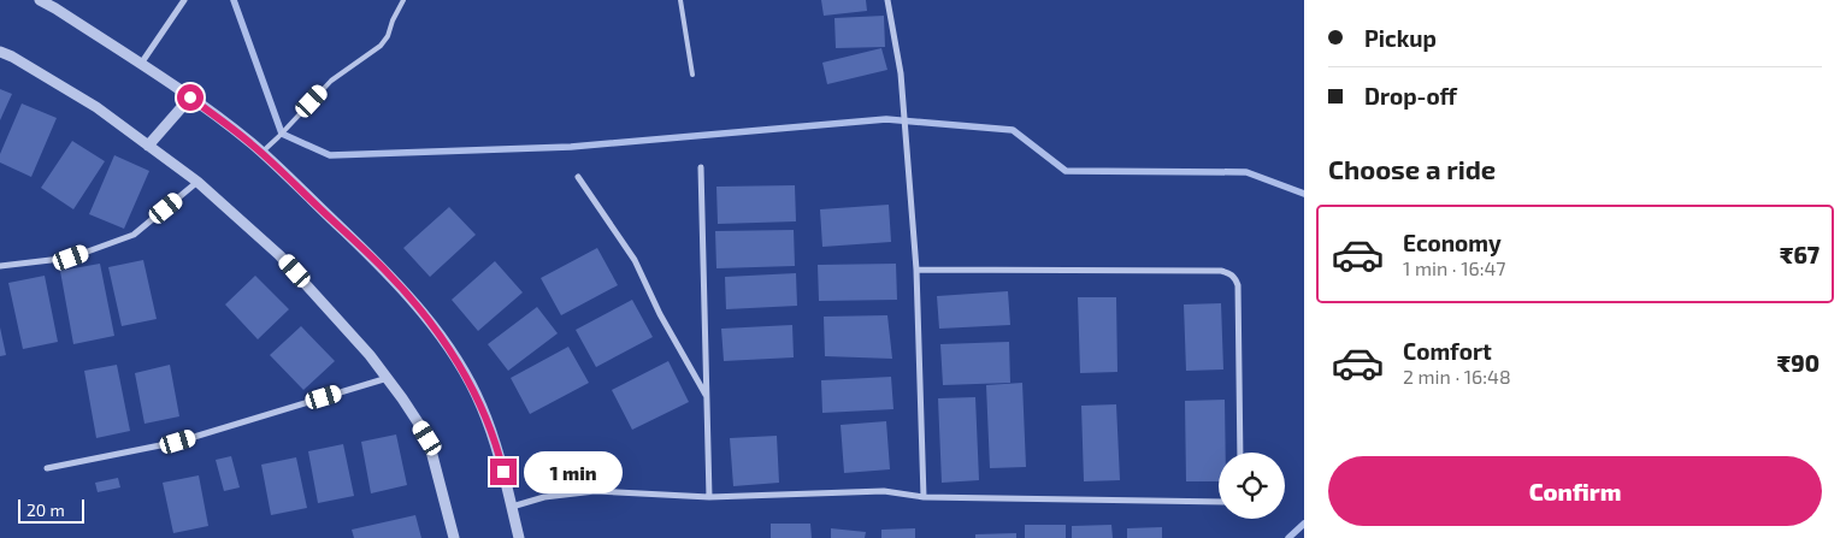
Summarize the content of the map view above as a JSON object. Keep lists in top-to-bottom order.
{
  "scale_bar": "20 m",
  "page": {
    "banner": ["Pickup", "Drop-off"],
    "heading": "Choose a ride",
    "list": [
      {
        "name": "Economy",
        "note": "1 min · 16:47",
        "value": "₹67"
      },
      {
        "name": "Comfort",
        "note": "2 min · 16:48",
        "value": "₹90"
      }
    ],
    "buttons": "Confirm",
    "bubble": "1 min",
    "scale": "20 m"
  }
}
